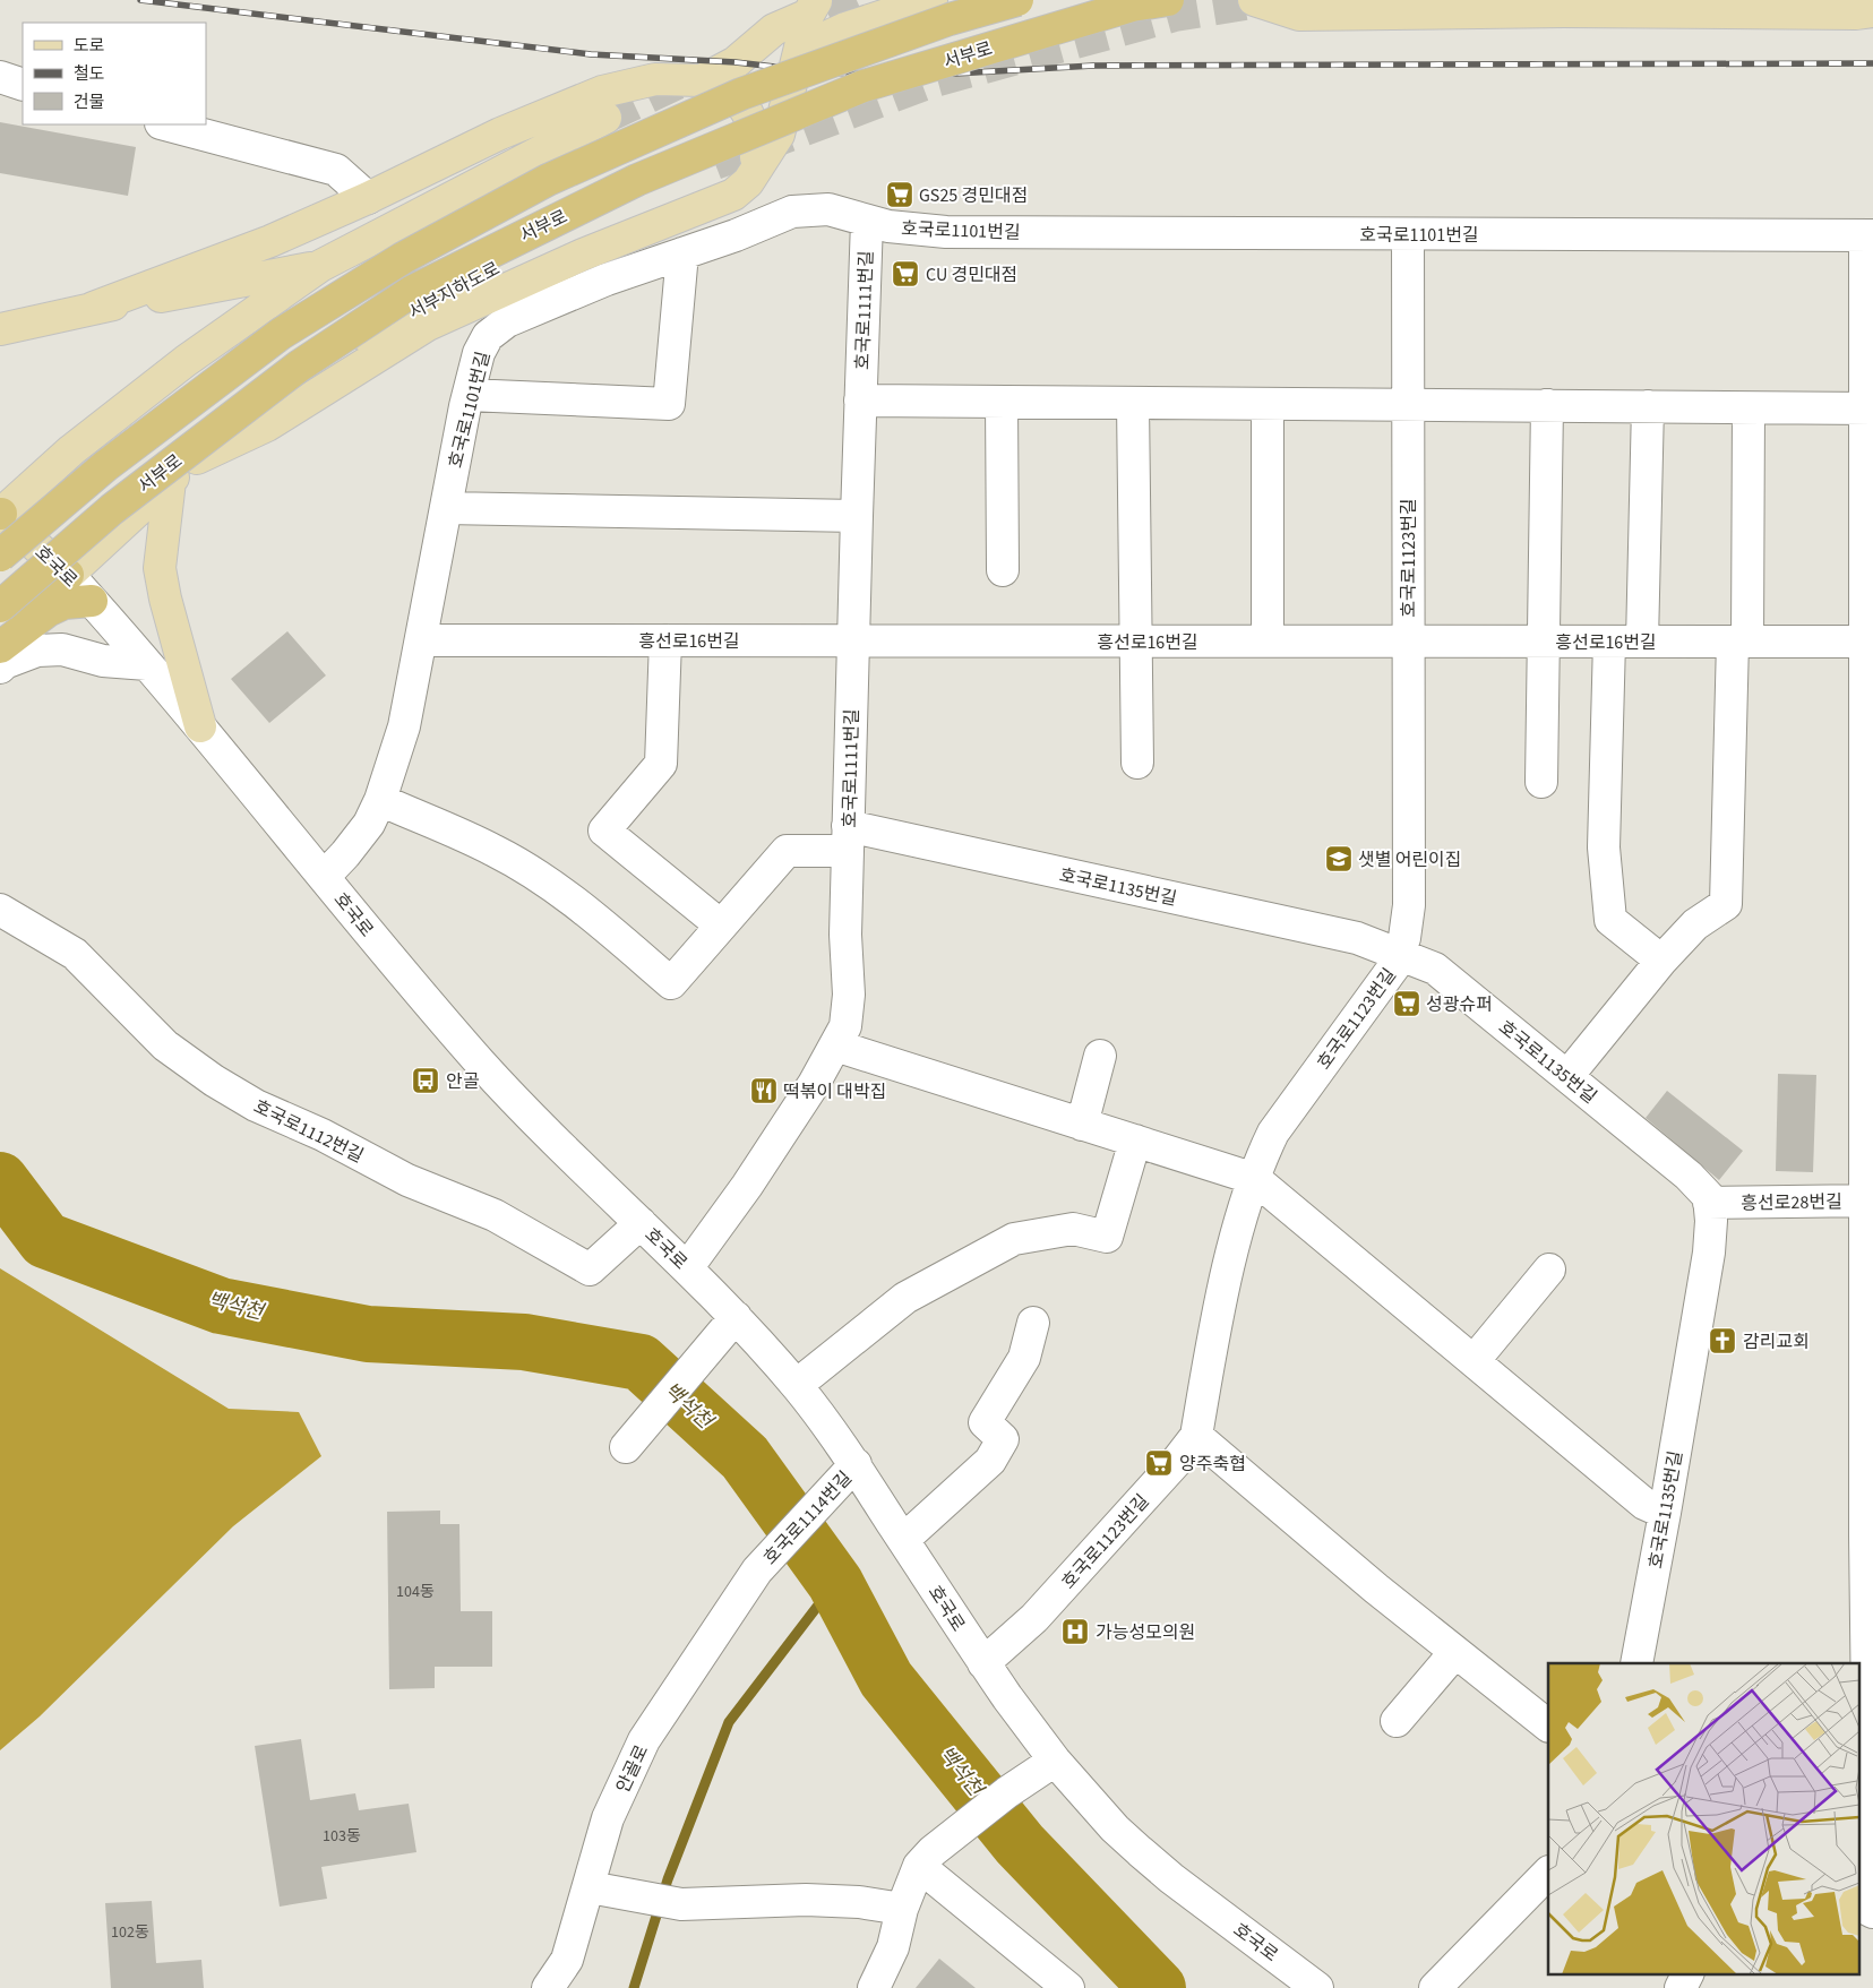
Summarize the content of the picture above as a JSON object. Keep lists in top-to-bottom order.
{
  "streets": {
    "highway": ["서부로"],
    "main road": ["서부지하도로", "호국로"],
    "street": [
      "호국로1101번길",
      "호국로1111번길",
      "호국로1123번길",
      "흥선로16번길",
      "호국로1135번길",
      "호국로1112번길",
      "흥선로28번길",
      "호국로1114번길",
      "안골로"
    ]
  },
  "crossings": [
    ["서부로", "서부지하도로"],
    ["서부로", "호국로"],
    ["호국로1101번길", "호국로1111번길"],
    ["호국로1101번길", "호국로1123번길"],
    ["호국로1101번길", "호국로"],
    ["호국로1101번길", "흥선로16번길"],
    ["호국로1101번길", "호국로1135번길"],
    ["호국로1111번길", "호국로"],
    ["호국로1111번길", "흥선로16번길"],
    ["호국로1111번길", "호국로1135번길"],
    ["호국로1123번길", "호국로"],
    ["호국로1123번길", "흥선로16번길"],
    ["호국로1123번길", "호국로1135번길"],
    ["호국로", "호국로1112번길"],
    ["호국로", "호국로1114번길"],
    ["호국로1135번길", "흥선로28번길"],
    ["호국로1114번길", "안골로"]
  ],
  "water": ["백석천"],
  "places": {
    "supermarket": [
      "GS25 경민대점",
      "CU 경민대점",
      "성광슈퍼",
      "양주축협"
    ],
    "school or university": ["샛별 어린이집"],
    "bus stop": ["안골"],
    "restaurant": ["떡볶이 대박집"],
    "church": ["감리교회"],
    "hospital": ["가능성모의원"]
  },
  "house_numbers": ["104동", "103동", "102동"],
  "legend": ["도로", "철도", "건물"]
}
